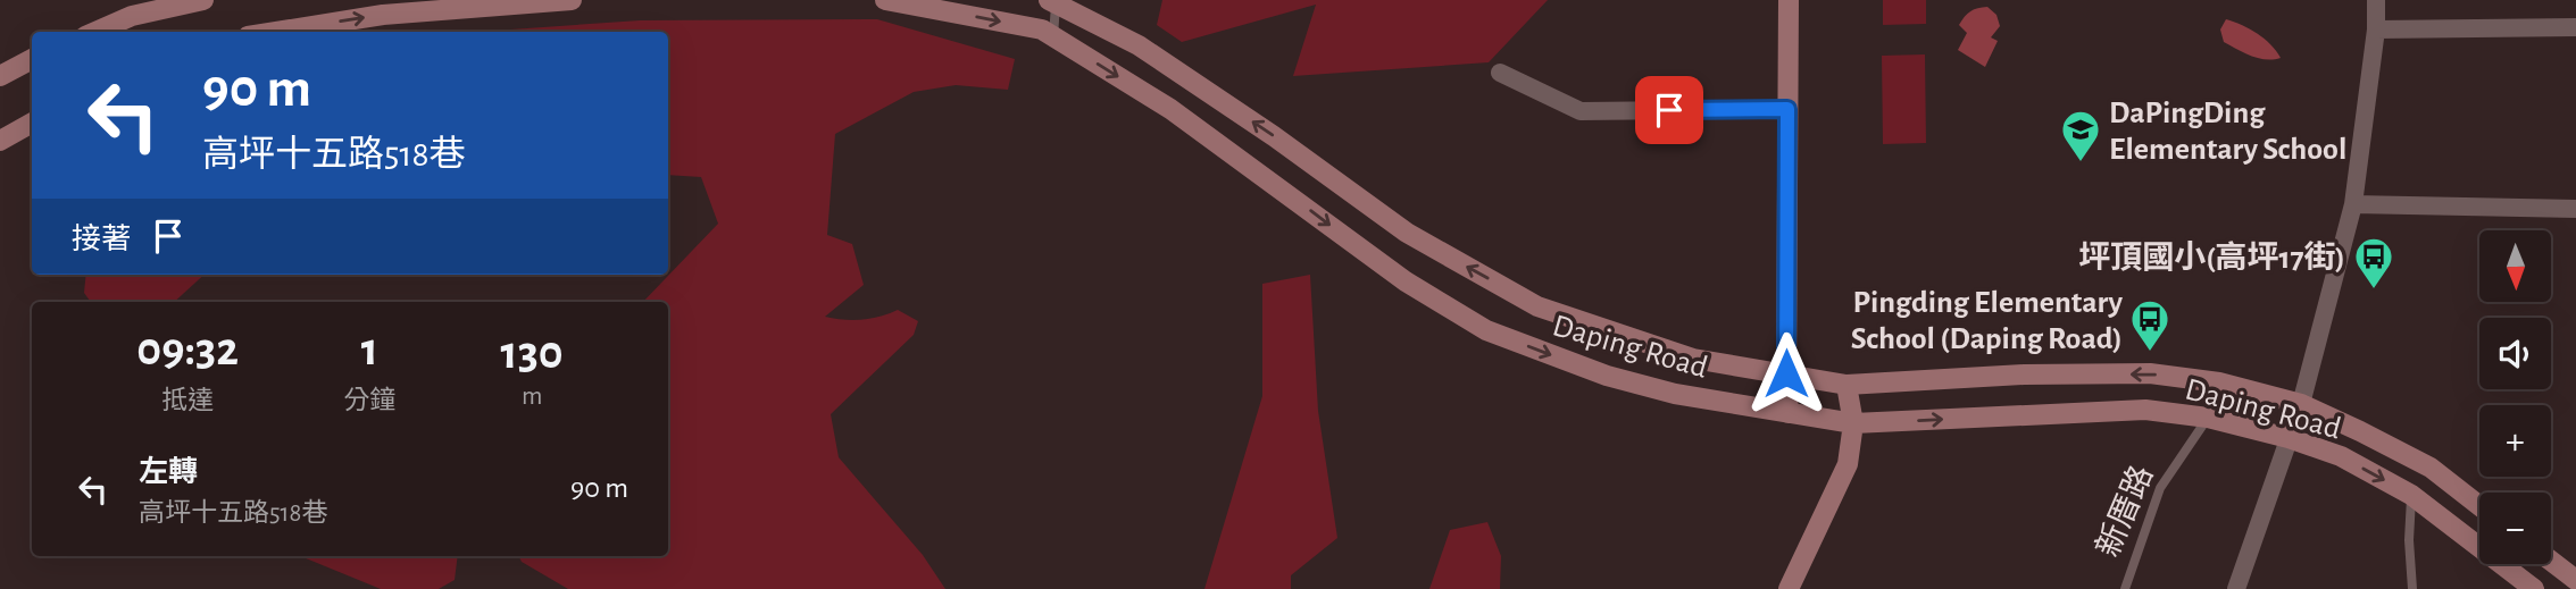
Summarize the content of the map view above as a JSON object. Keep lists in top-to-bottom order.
{
  "streets": {
    "street": ["Daping Road"],
    "lane": ["新厝路"]
  },
  "crossings": [
    ["Daping Road", "新厝路"]
  ],
  "places": {
    "school or university": ["DaPingDing Elementary School"],
    "bus stop": ["坪頂國小(高坪17街)", "Pingding Elementary School (Daping Road)"]
  },
  "north": "bottom",
  "page": {
    "turn": ["90 m", "高坪十五路518巷"],
    "then": "接著",
    "map_buttons": ["+", "−"],
    "eta": [
      "09:32",
      "抵達",
      "1",
      "分鐘",
      "130",
      "m"
    ],
    "list": [
      {
        "name": "左轉",
        "note": "高坪十五路518巷",
        "value": "90 m"
      }
    ]
  }
}
